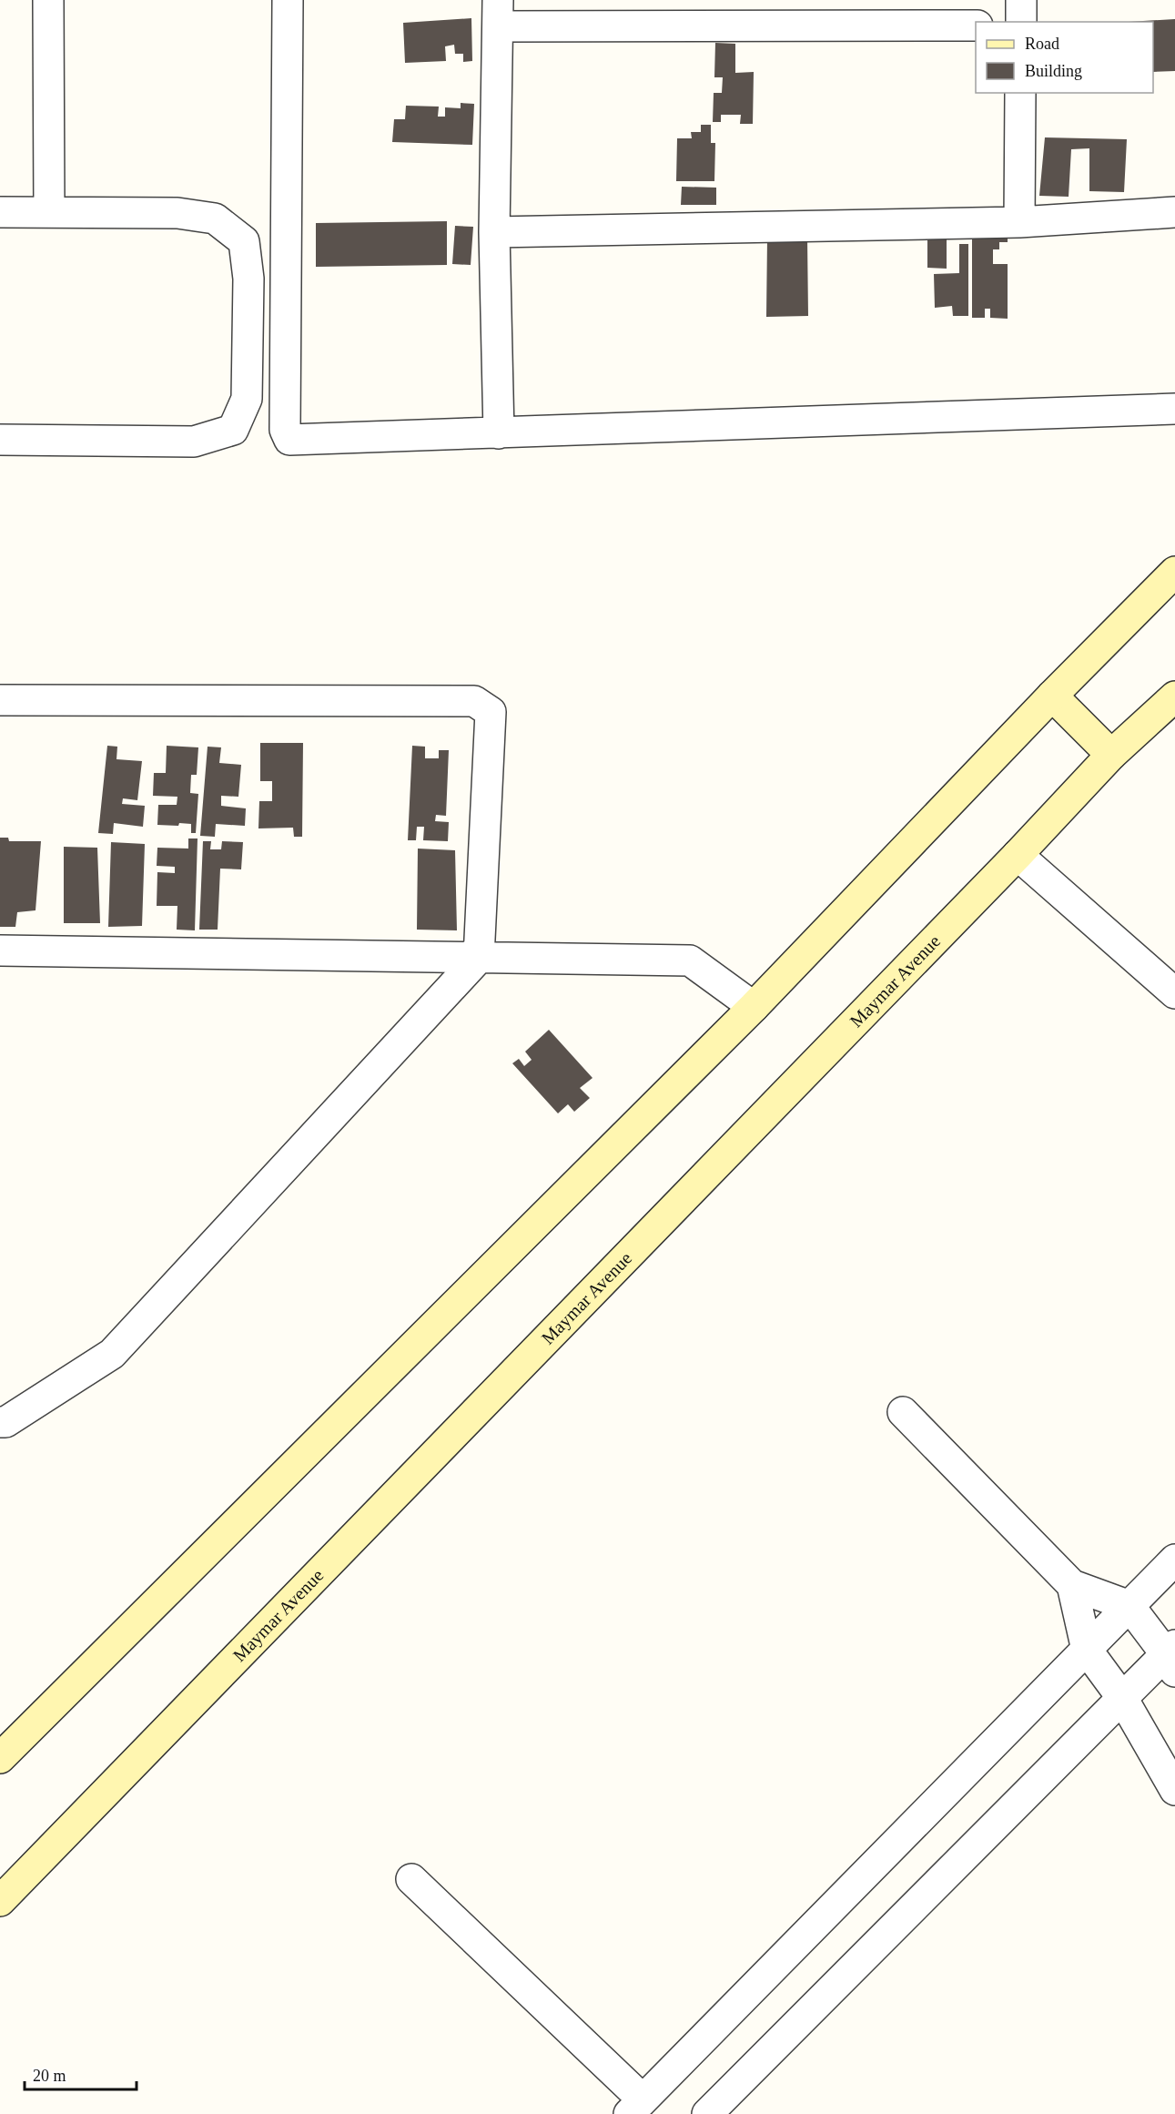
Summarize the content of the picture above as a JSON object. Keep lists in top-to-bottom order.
{
  "streets": {
    "main road": ["Maymar Avenue"]
  },
  "legend": ["Road", "Building"],
  "scale_bar": "20 m"
}
